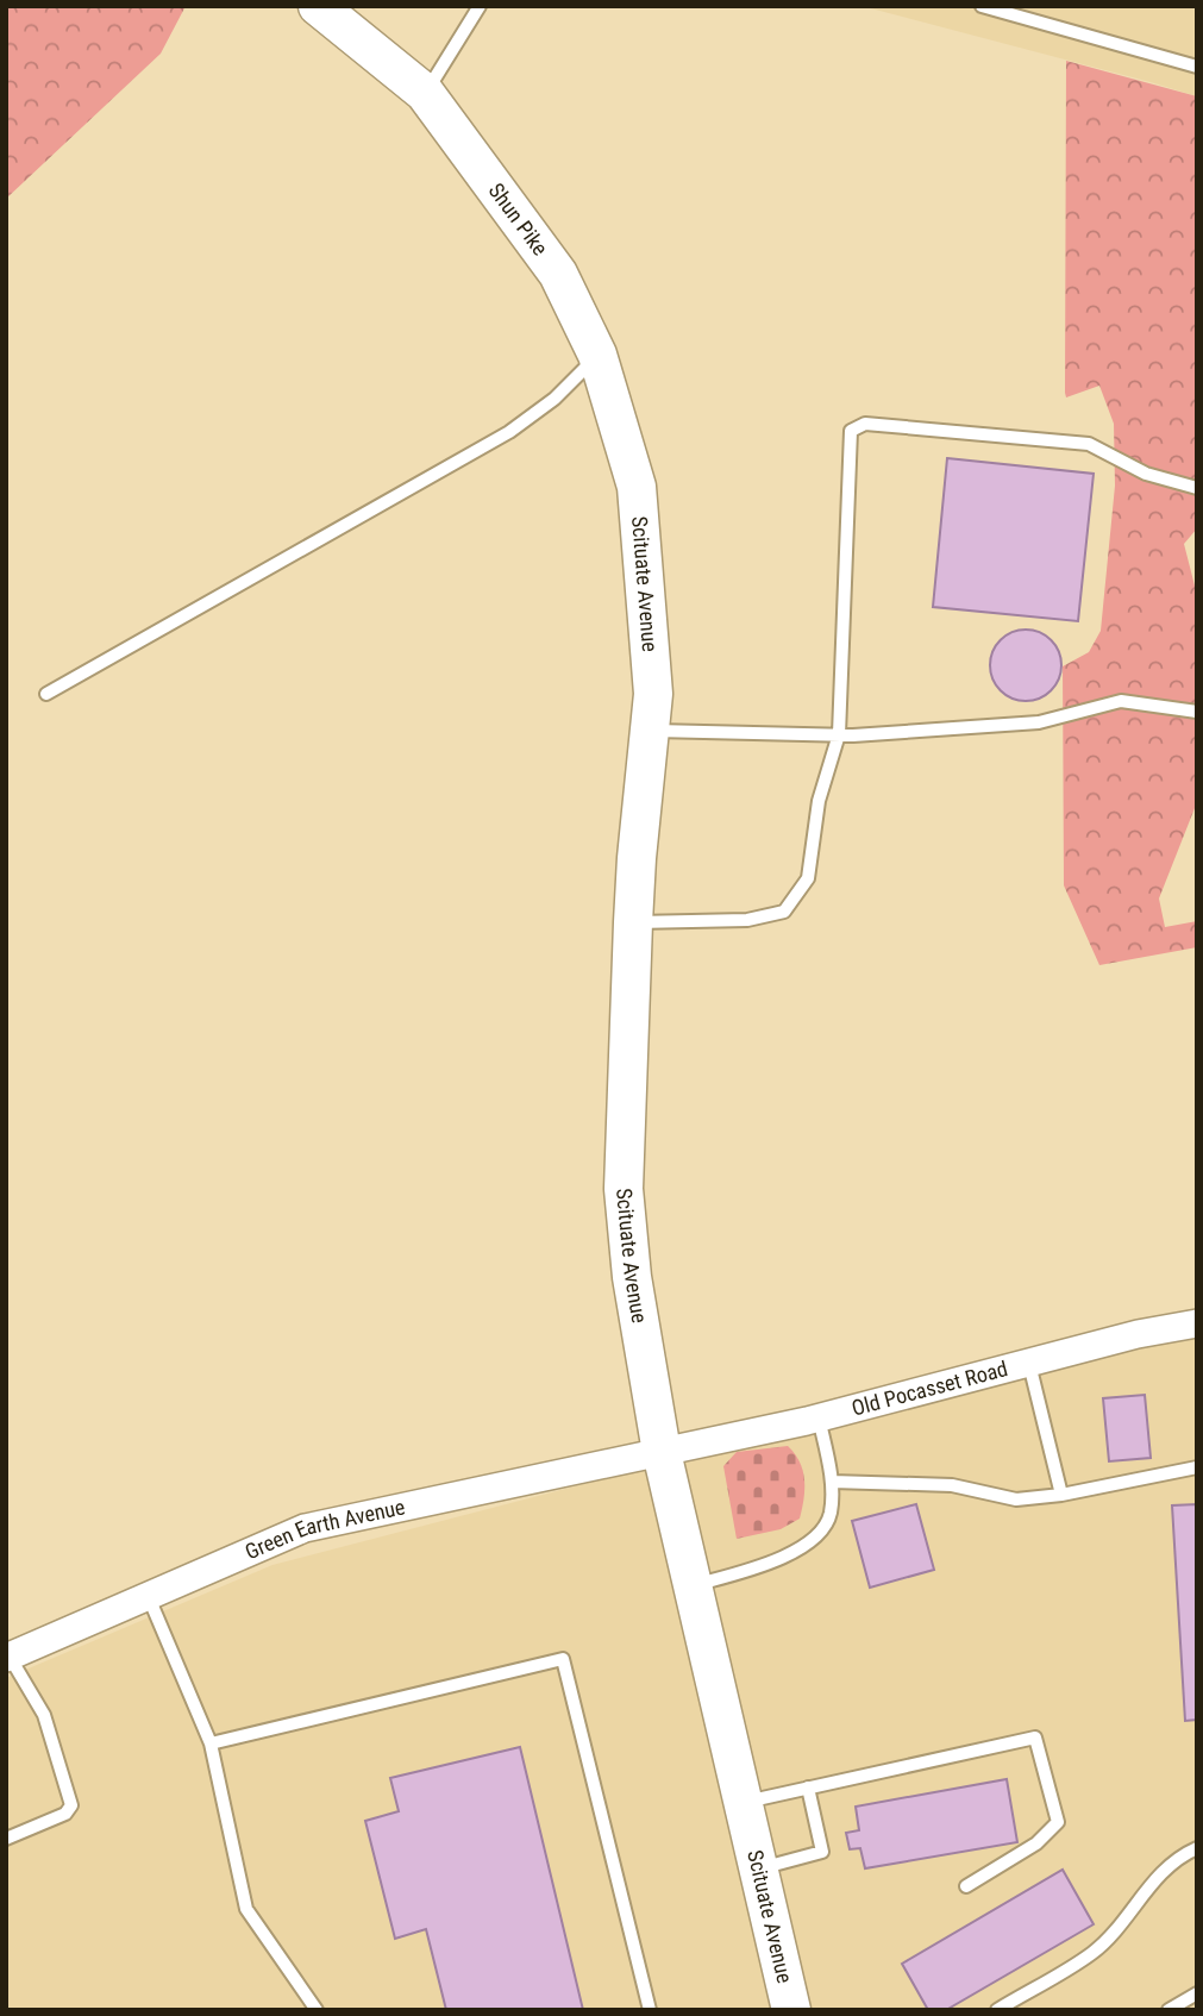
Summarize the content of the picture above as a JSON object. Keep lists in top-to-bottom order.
{
  "streets": {
    "main road": ["Shun Pike", "Scituate Avenue"],
    "street": ["Old Pocasset Road", "Green Earth Avenue"]
  },
  "crossings": [
    ["Shun Pike", "Scituate Avenue"],
    ["Scituate Avenue", "Old Pocasset Road"],
    ["Scituate Avenue", "Green Earth Avenue"],
    ["Old Pocasset Road", "Green Earth Avenue"]
  ]
}
